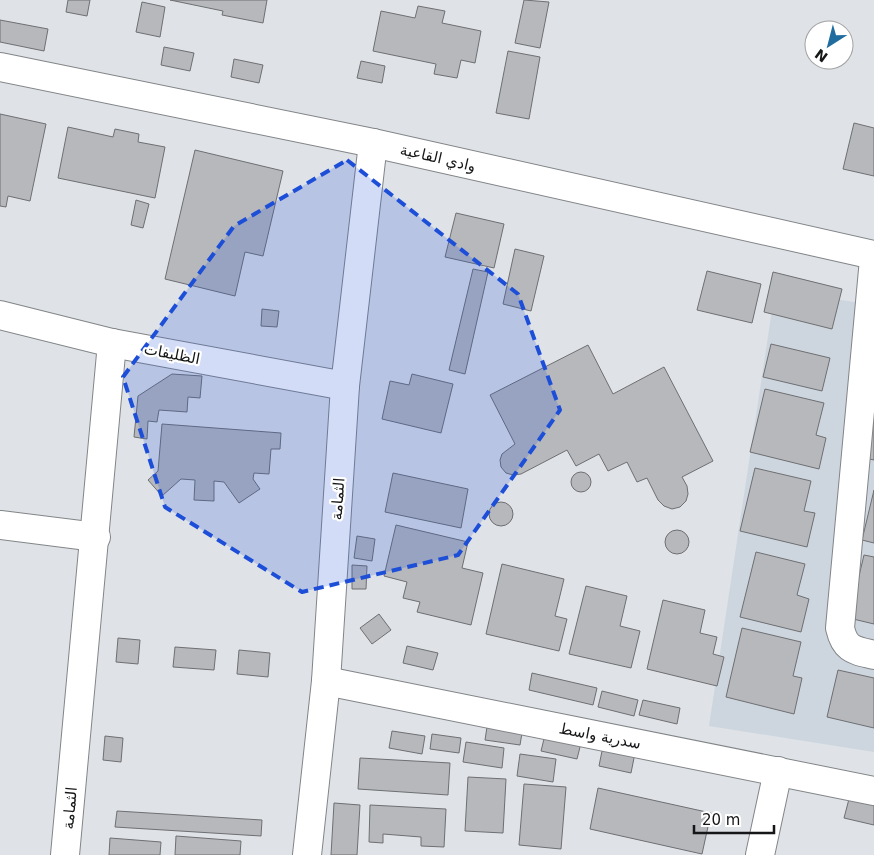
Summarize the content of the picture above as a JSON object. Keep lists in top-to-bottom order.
{
  "streets": {
    "street": [
      "وادي القاعية",
      "الظليفات",
      "الثمامة",
      "سدرية واسط"
    ]
  },
  "crossings": [
    ["وادي القاعية", "الثمامة"],
    ["الظليفات", "الثمامة"],
    ["الثمامة", "سدرية واسط"]
  ],
  "scale_bar": "20 m",
  "north": "bottom left"
}
